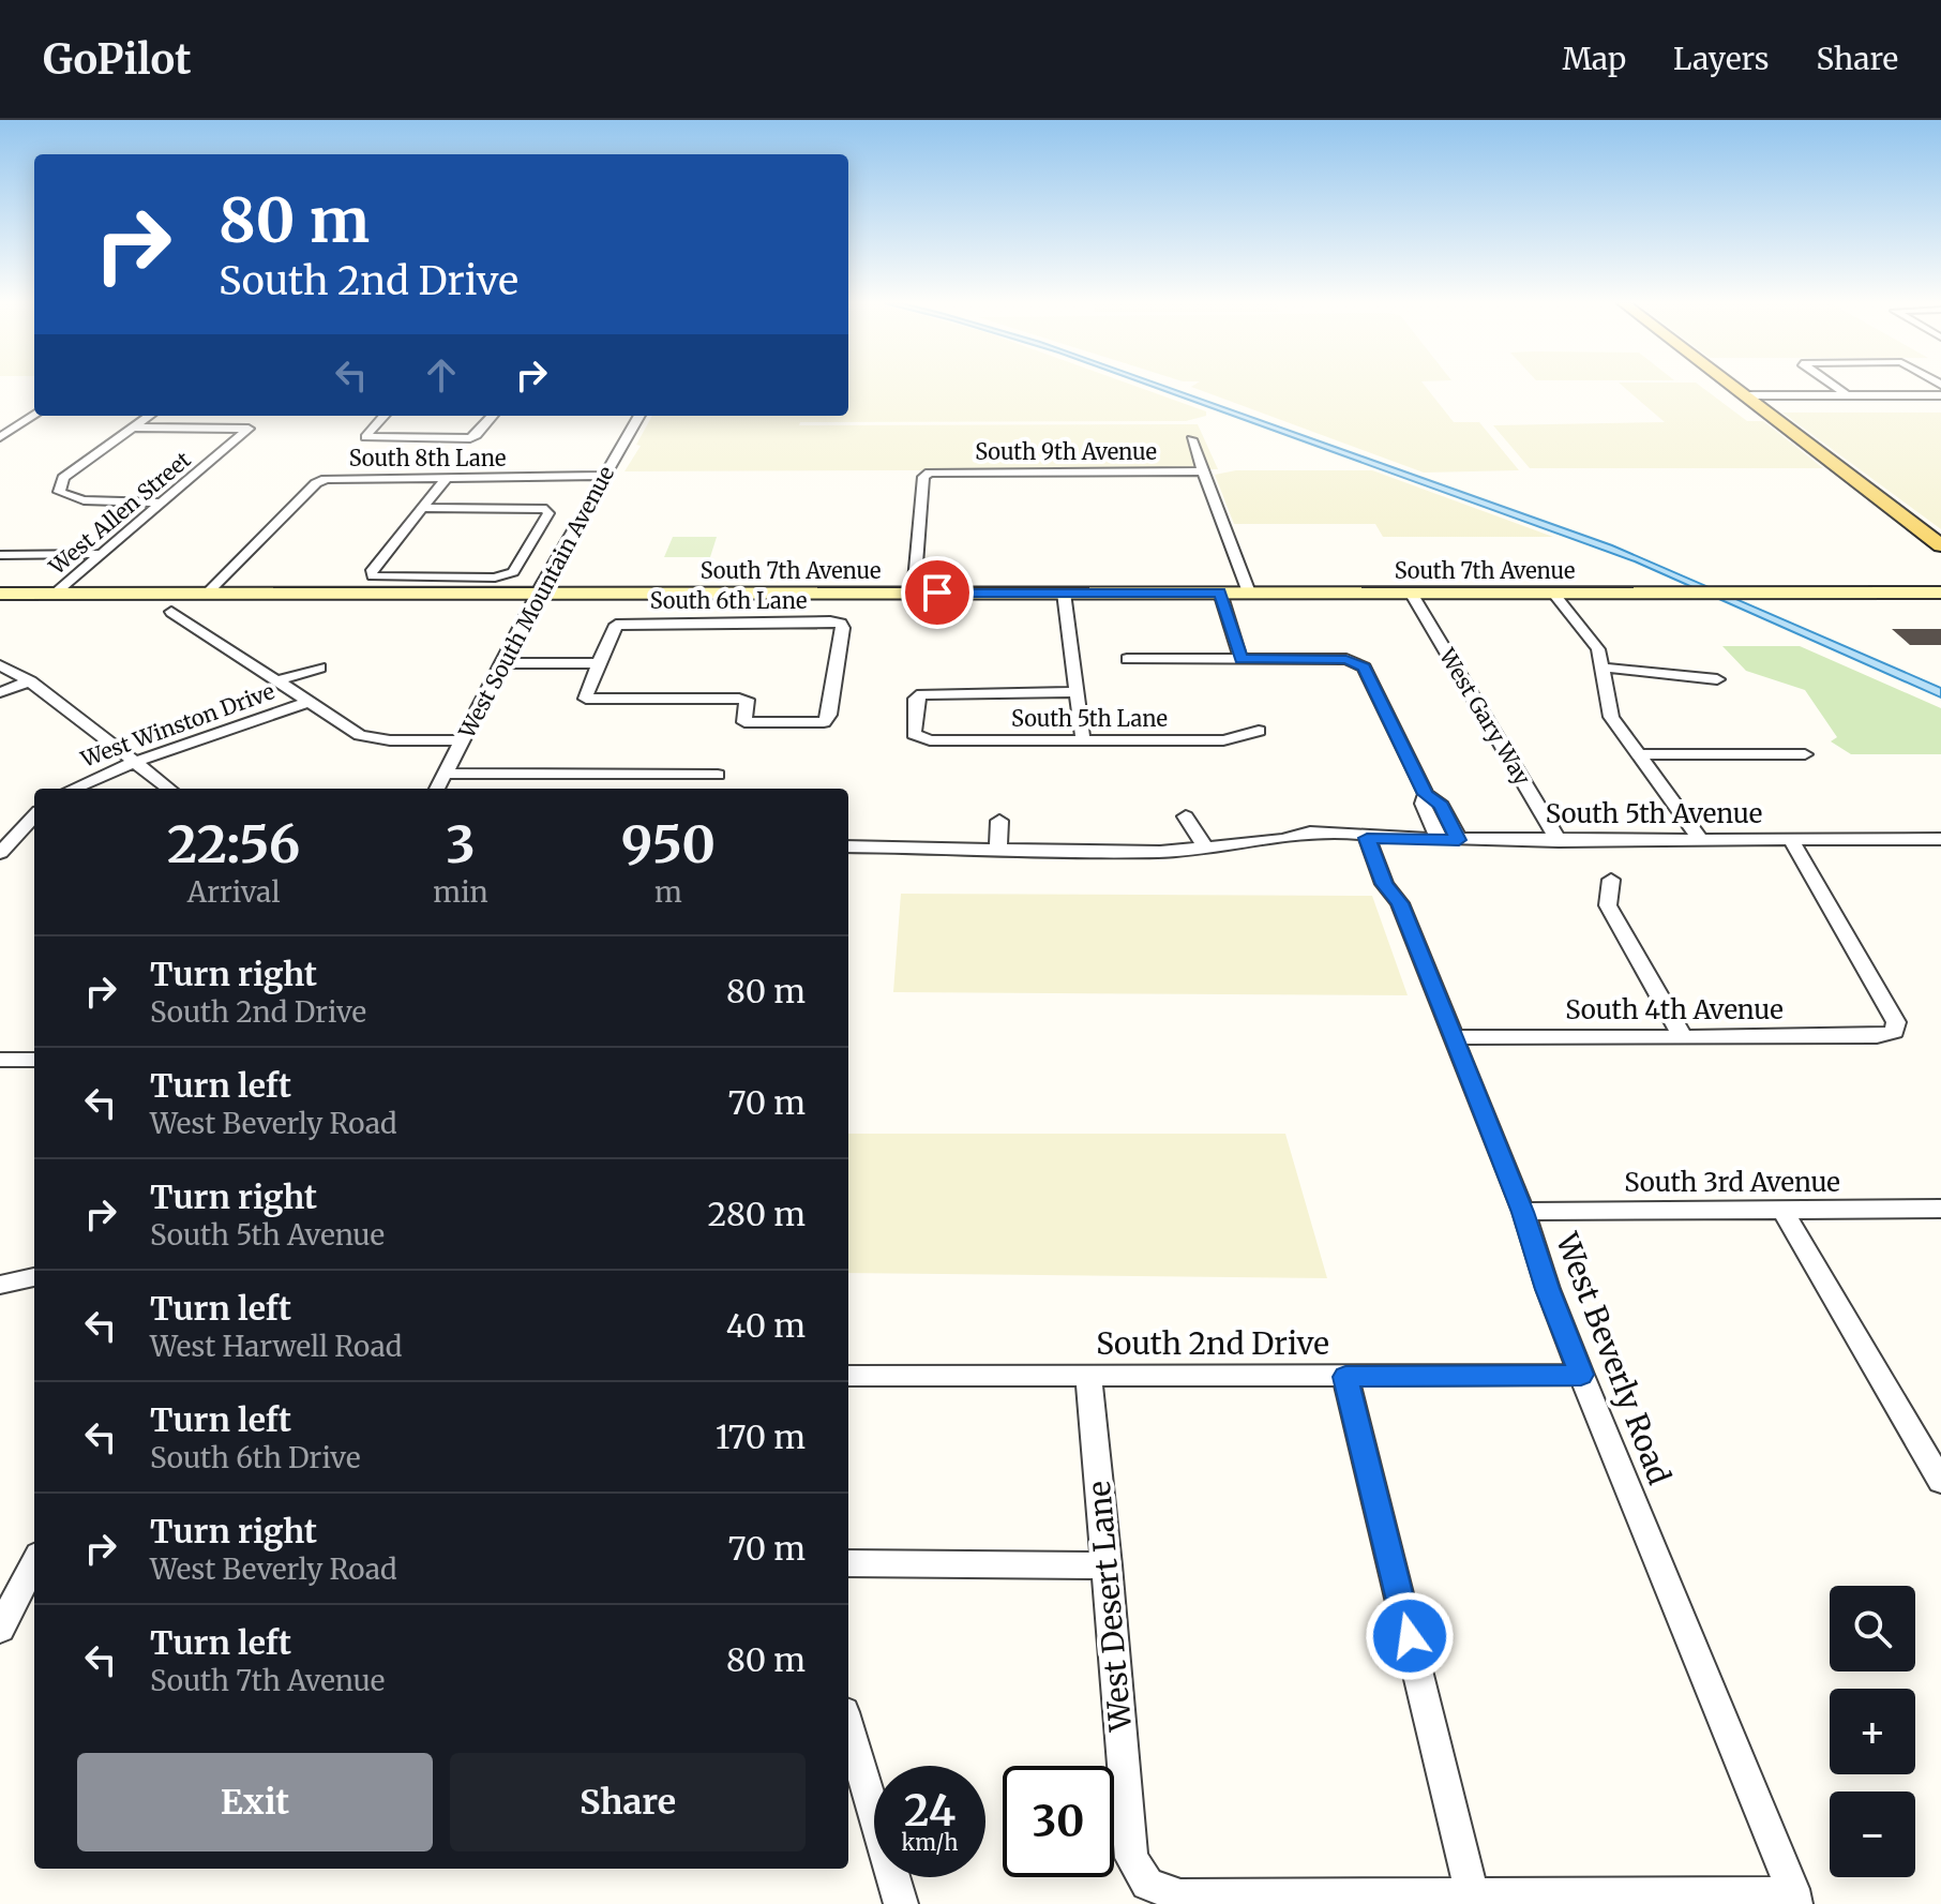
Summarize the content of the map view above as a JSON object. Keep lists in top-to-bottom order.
{
  "streets": {
    "street": [
      "South 9th Avenue",
      "South 8th Lane",
      "West Allen Street",
      "South 7th Avenue",
      "South 6th Lane",
      "West South Mountain Avenue",
      "West Gary Way",
      "South 5th Lane",
      "West Winston Drive",
      "South 5th Avenue",
      "South 4th Avenue",
      "South 3rd Avenue",
      "South 2nd Drive",
      "West Beverly Road",
      "West Desert Lane"
    ]
  },
  "crossings": [
    ["South 9th Avenue", "South 7th Avenue"],
    ["South 8th Lane", "South 7th Avenue"],
    ["South 8th Lane", "West South Mountain Avenue"],
    ["West Allen Street", "South 7th Avenue"],
    ["South 7th Avenue", "West South Mountain Avenue"],
    ["South 7th Avenue", "West Gary Way"],
    ["West Gary Way", "South 5th Avenue"],
    ["South 5th Avenue", "South 4th Avenue"],
    ["South 5th Avenue", "West Beverly Road"],
    ["South 4th Avenue", "West Beverly Road"],
    ["South 3rd Avenue", "West Beverly Road"],
    ["South 2nd Drive", "West Beverly Road"],
    ["South 2nd Drive", "West Desert Lane"]
  ],
  "page": {
    "header": "GoPilot",
    "nav": ["Map", "Layers", "Share"],
    "turn": ["80 m", "South 2nd Drive"],
    "eta": [
      "22:56",
      "Arrival",
      "3",
      "min",
      "950",
      "m"
    ],
    "list": [
      {
        "name": "Turn right",
        "note": "South 2nd Drive",
        "value": "80 m"
      },
      {
        "name": "Turn left",
        "note": "West Beverly Road",
        "value": "70 m"
      },
      {
        "name": "Turn right",
        "note": "South 5th Avenue",
        "value": "280 m"
      },
      {
        "name": "Turn left",
        "note": "West Harwell Road",
        "value": "40 m"
      },
      {
        "name": "Turn left",
        "note": "South 6th Drive",
        "value": "170 m"
      },
      {
        "name": "Turn right",
        "note": "West Beverly Road",
        "value": "70 m"
      },
      {
        "name": "Turn left",
        "note": "South 7th Avenue",
        "value": "80 m"
      }
    ],
    "map_buttons": ["+", "−"],
    "buttons": ["Exit", "Share"],
    "speed": "24 km/h",
    "limit": "30"
  }
}
